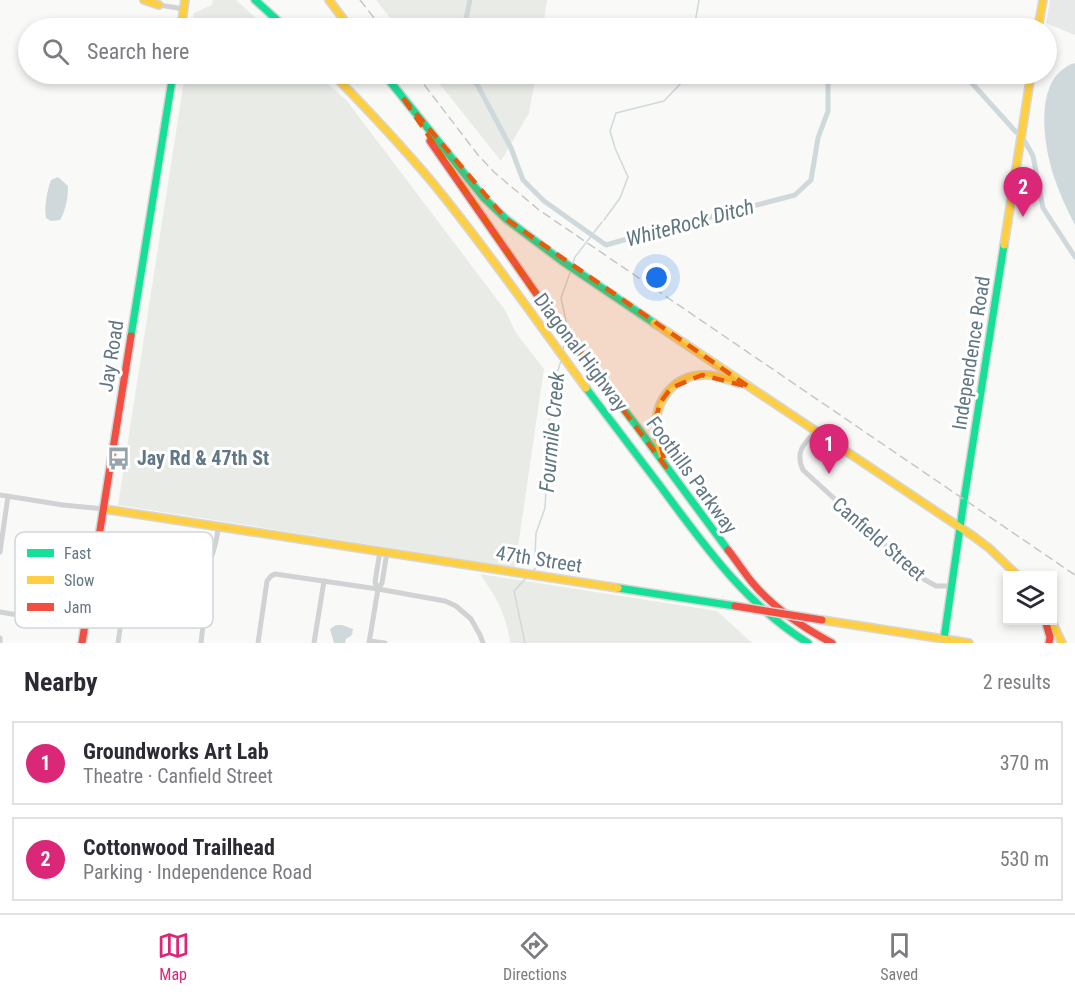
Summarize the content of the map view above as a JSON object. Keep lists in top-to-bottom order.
{
  "streets": {
    "main road": [
      "Diagonal Highway",
      "Independence Road",
      "Jay Road",
      "Foothills Parkway",
      "47th Street"
    ],
    "street": ["Canfield Street"]
  },
  "crossings": [
    ["Independence Road", "Canfield Street"],
    ["Independence Road", "47th Street"],
    ["Jay Road", "47th Street"]
  ],
  "water": ["WhiteRock Ditch", "Fourmile Creek"],
  "places": {
    "bus stop": ["Jay Rd & 47th St"]
  },
  "legend": ["Fast", "Slow", "Jam"],
  "page": {
    "search": "Search here",
    "pins": ["2", "1"],
    "heading": ["Nearby", "2 results"],
    "list": [
      {
        "mark": "1",
        "name": "Groundworks Art Lab",
        "note": "Theatre · Canfield Street",
        "value": "370 m"
      },
      {
        "mark": "2",
        "name": "Cottonwood Trailhead",
        "note": "Parking · Independence Road",
        "value": "530 m"
      }
    ],
    "nav": ["Map", "Directions", "Saved"]
  }
}
